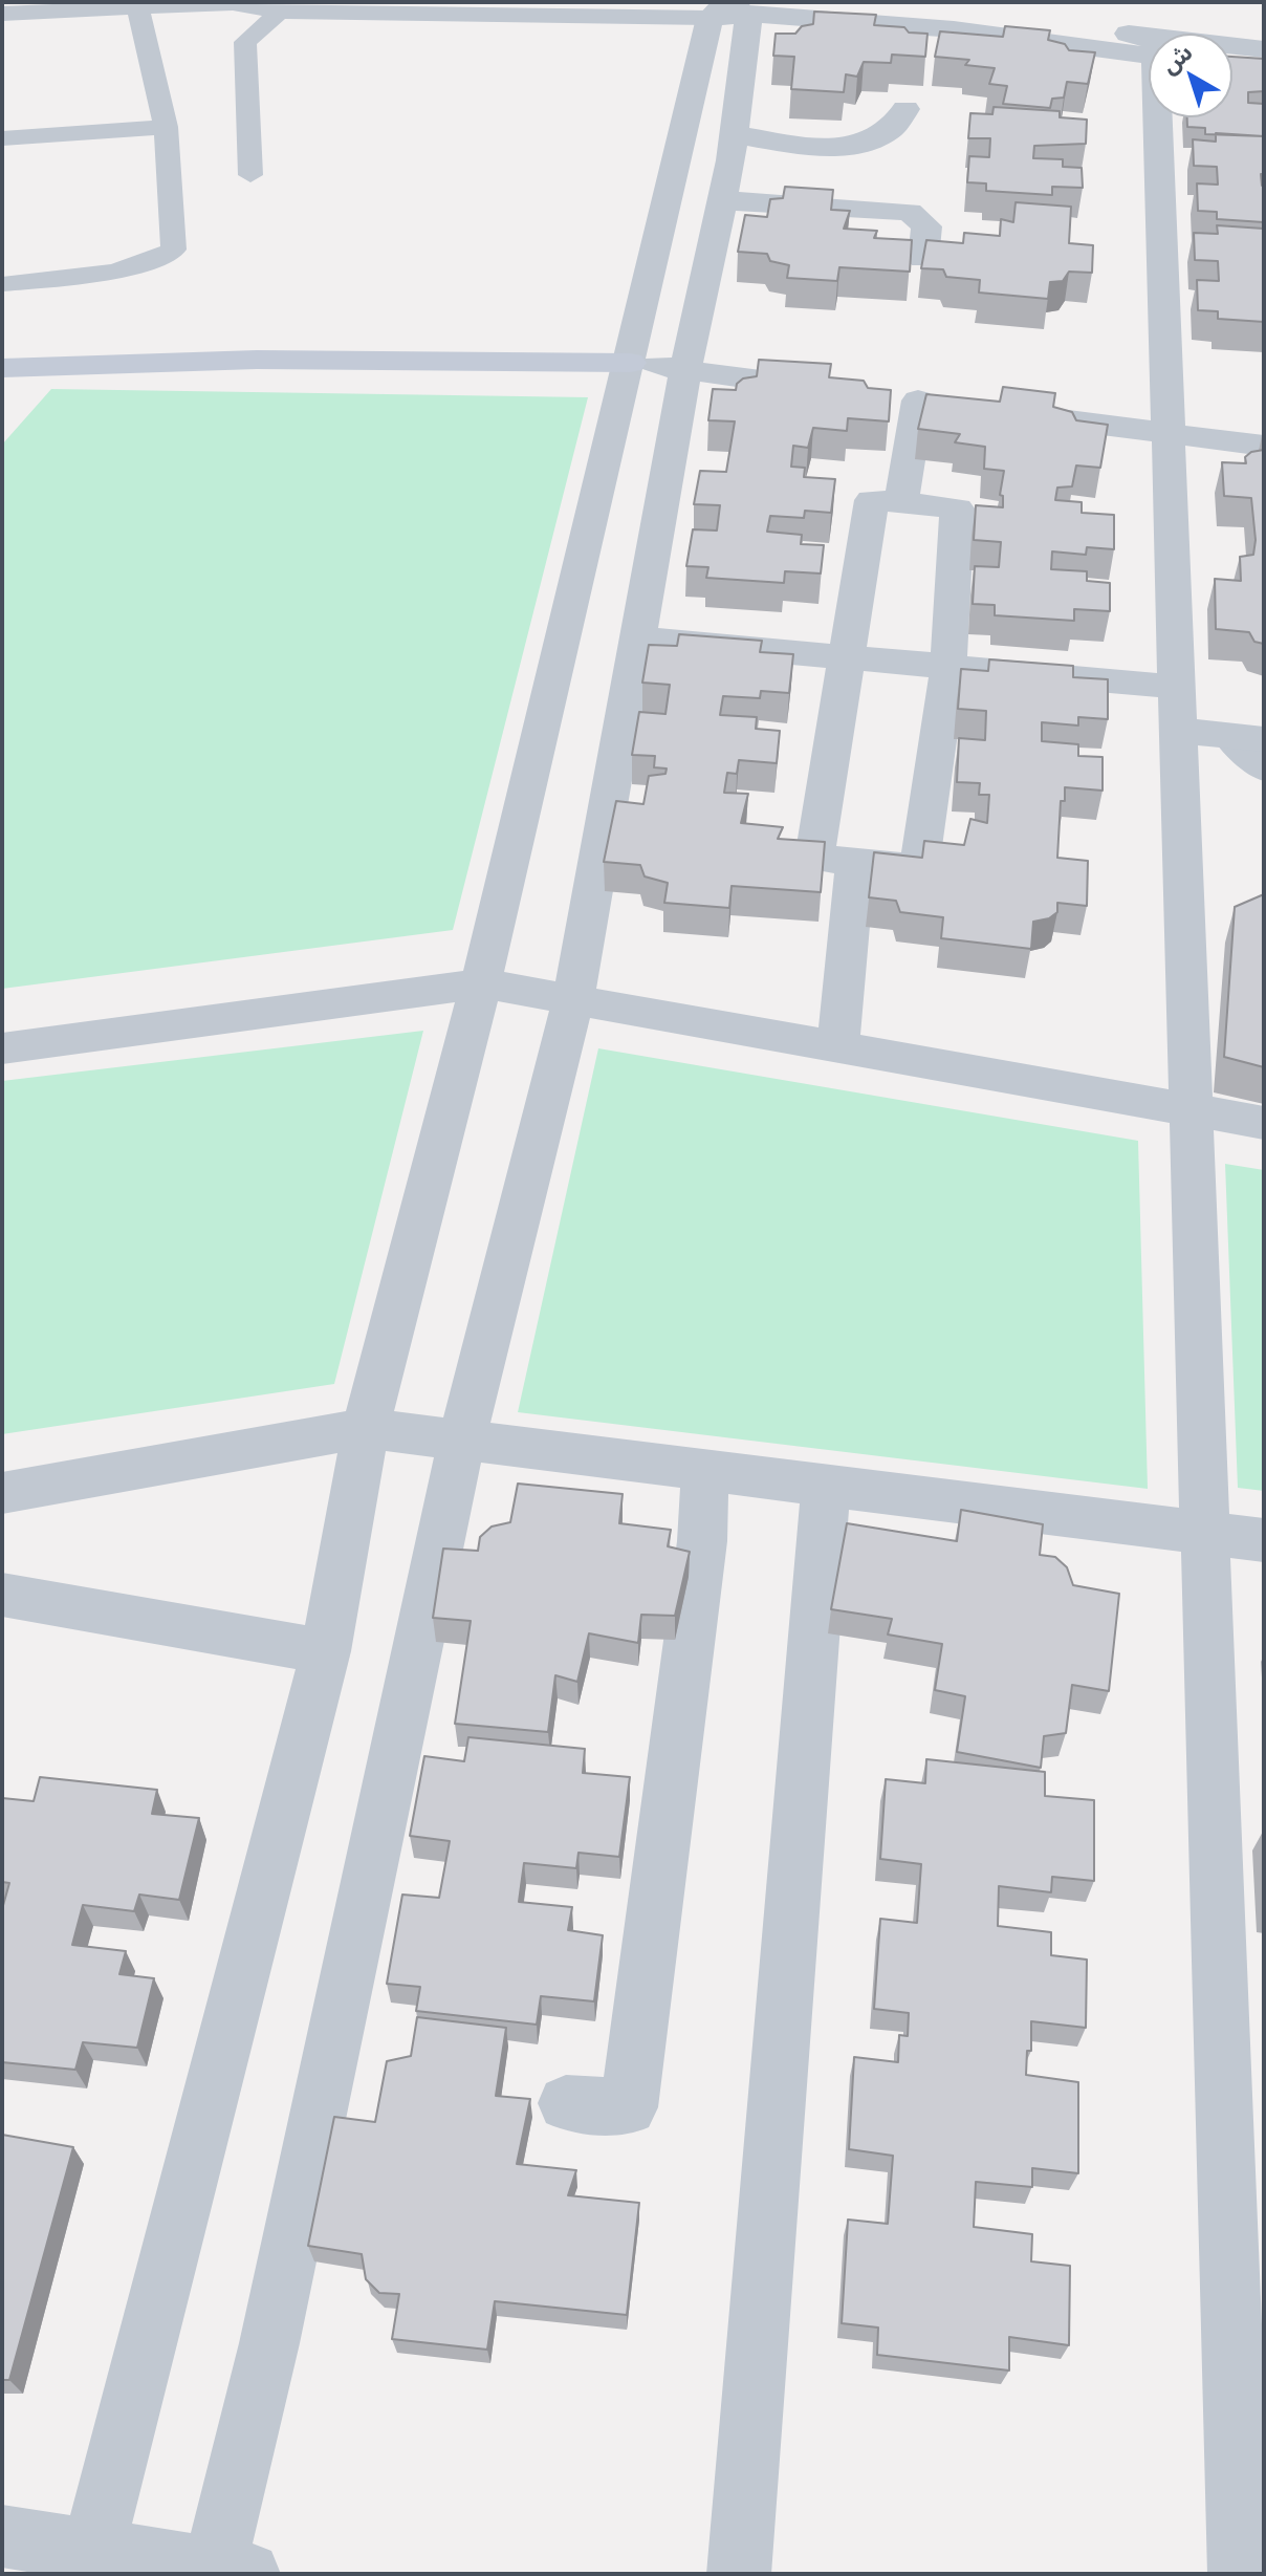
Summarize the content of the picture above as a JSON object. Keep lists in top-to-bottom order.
{
  "north": "top left"
}
